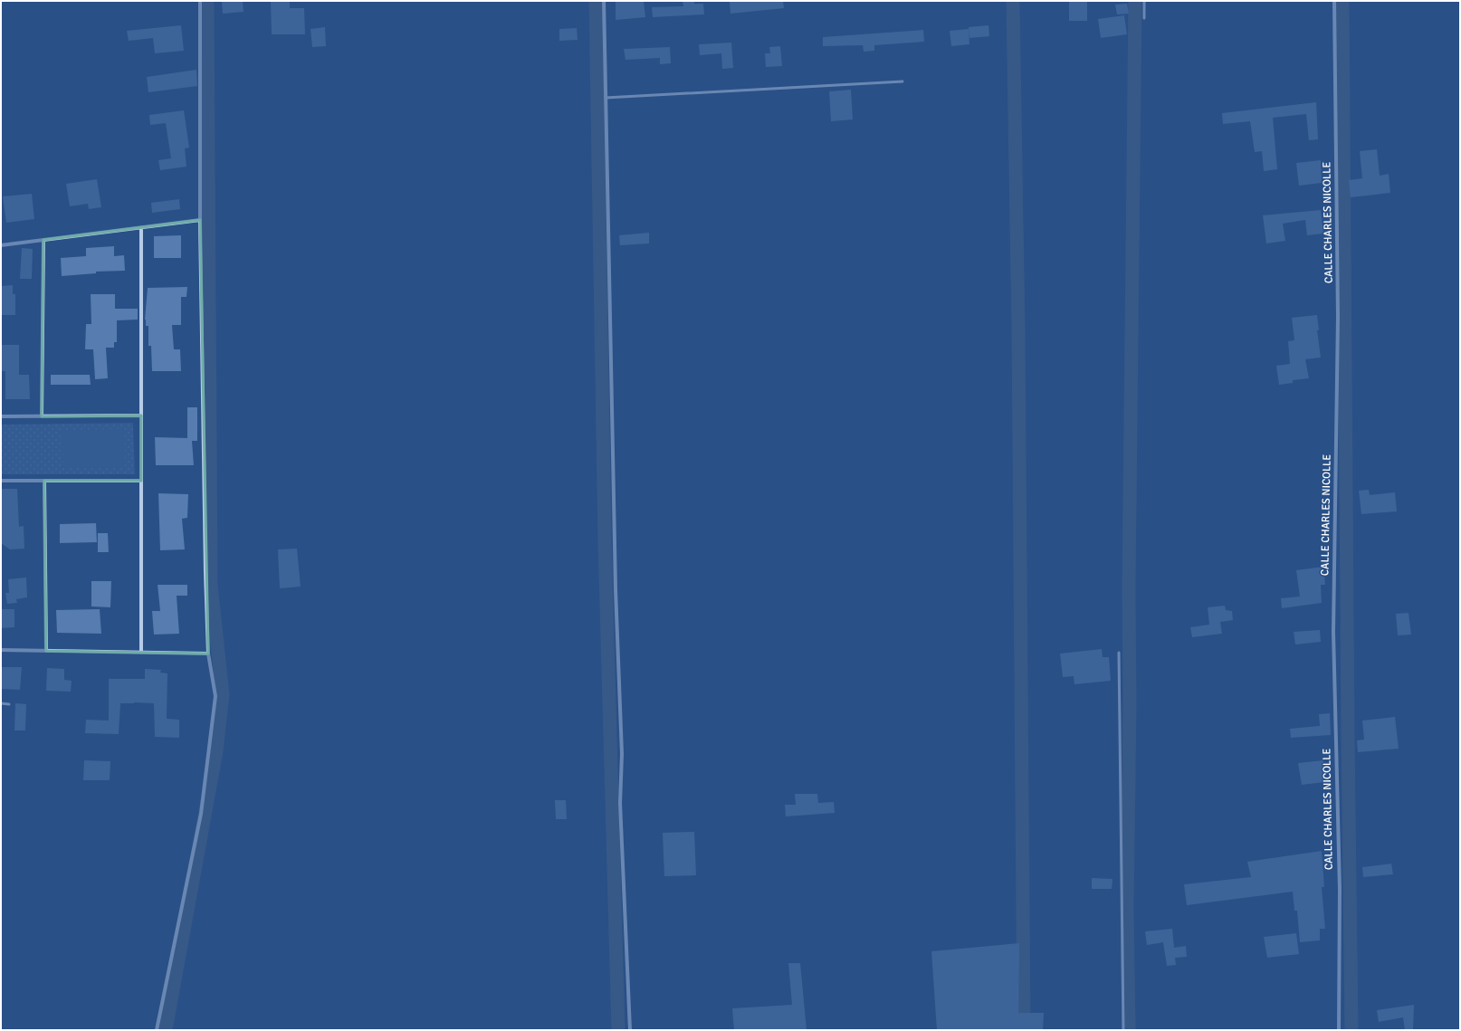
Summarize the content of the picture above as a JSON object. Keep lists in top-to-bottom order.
{
  "streets": {
    "street": ["CALLE CHARLES NICOLLE"]
  }
}
